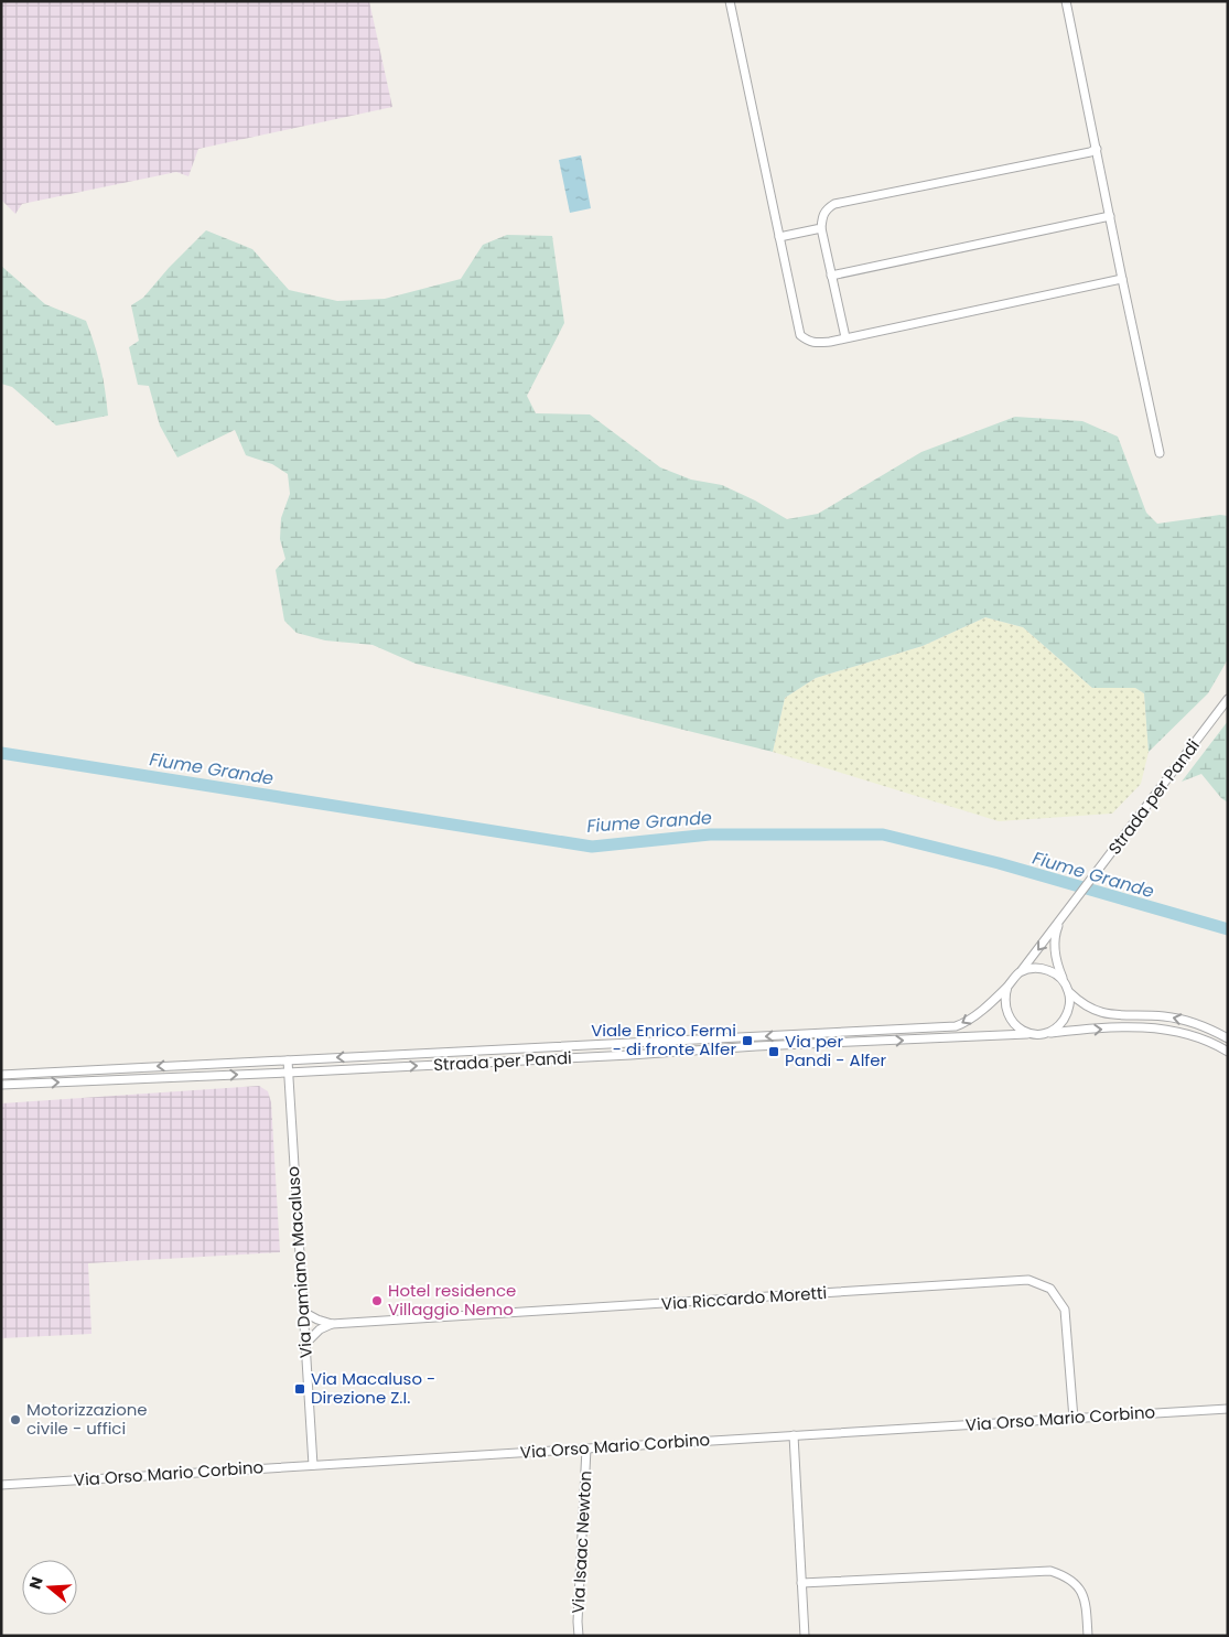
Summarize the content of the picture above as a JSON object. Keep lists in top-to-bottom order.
{
  "streets": {
    "street": [
      "Strada per Pandi",
      "Via Damiano Macaluso",
      "Via Riccardo Moretti",
      "Via Orso Mario Corbino",
      "Via Isaac Newton"
    ]
  },
  "crossings": [
    ["Strada per Pandi", "Via Damiano Macaluso"],
    ["Via Damiano Macaluso", "Via Riccardo Moretti"],
    ["Via Damiano Macaluso", "Via Orso Mario Corbino"],
    ["Via Riccardo Moretti", "Via Orso Mario Corbino"],
    ["Via Orso Mario Corbino", "Via Isaac Newton"]
  ],
  "water": ["Fiume Grande"],
  "places": {
    "transit": ["Viale Enrico Fermi - di fronte Alfer", "Via per Pandi - Alfer", "Via Macaluso - Direzione Z.I."],
    "other": ["Hotel residence Villaggio Nemo", "Motorizzazione civile - uffici"]
  },
  "north": "left"
}
